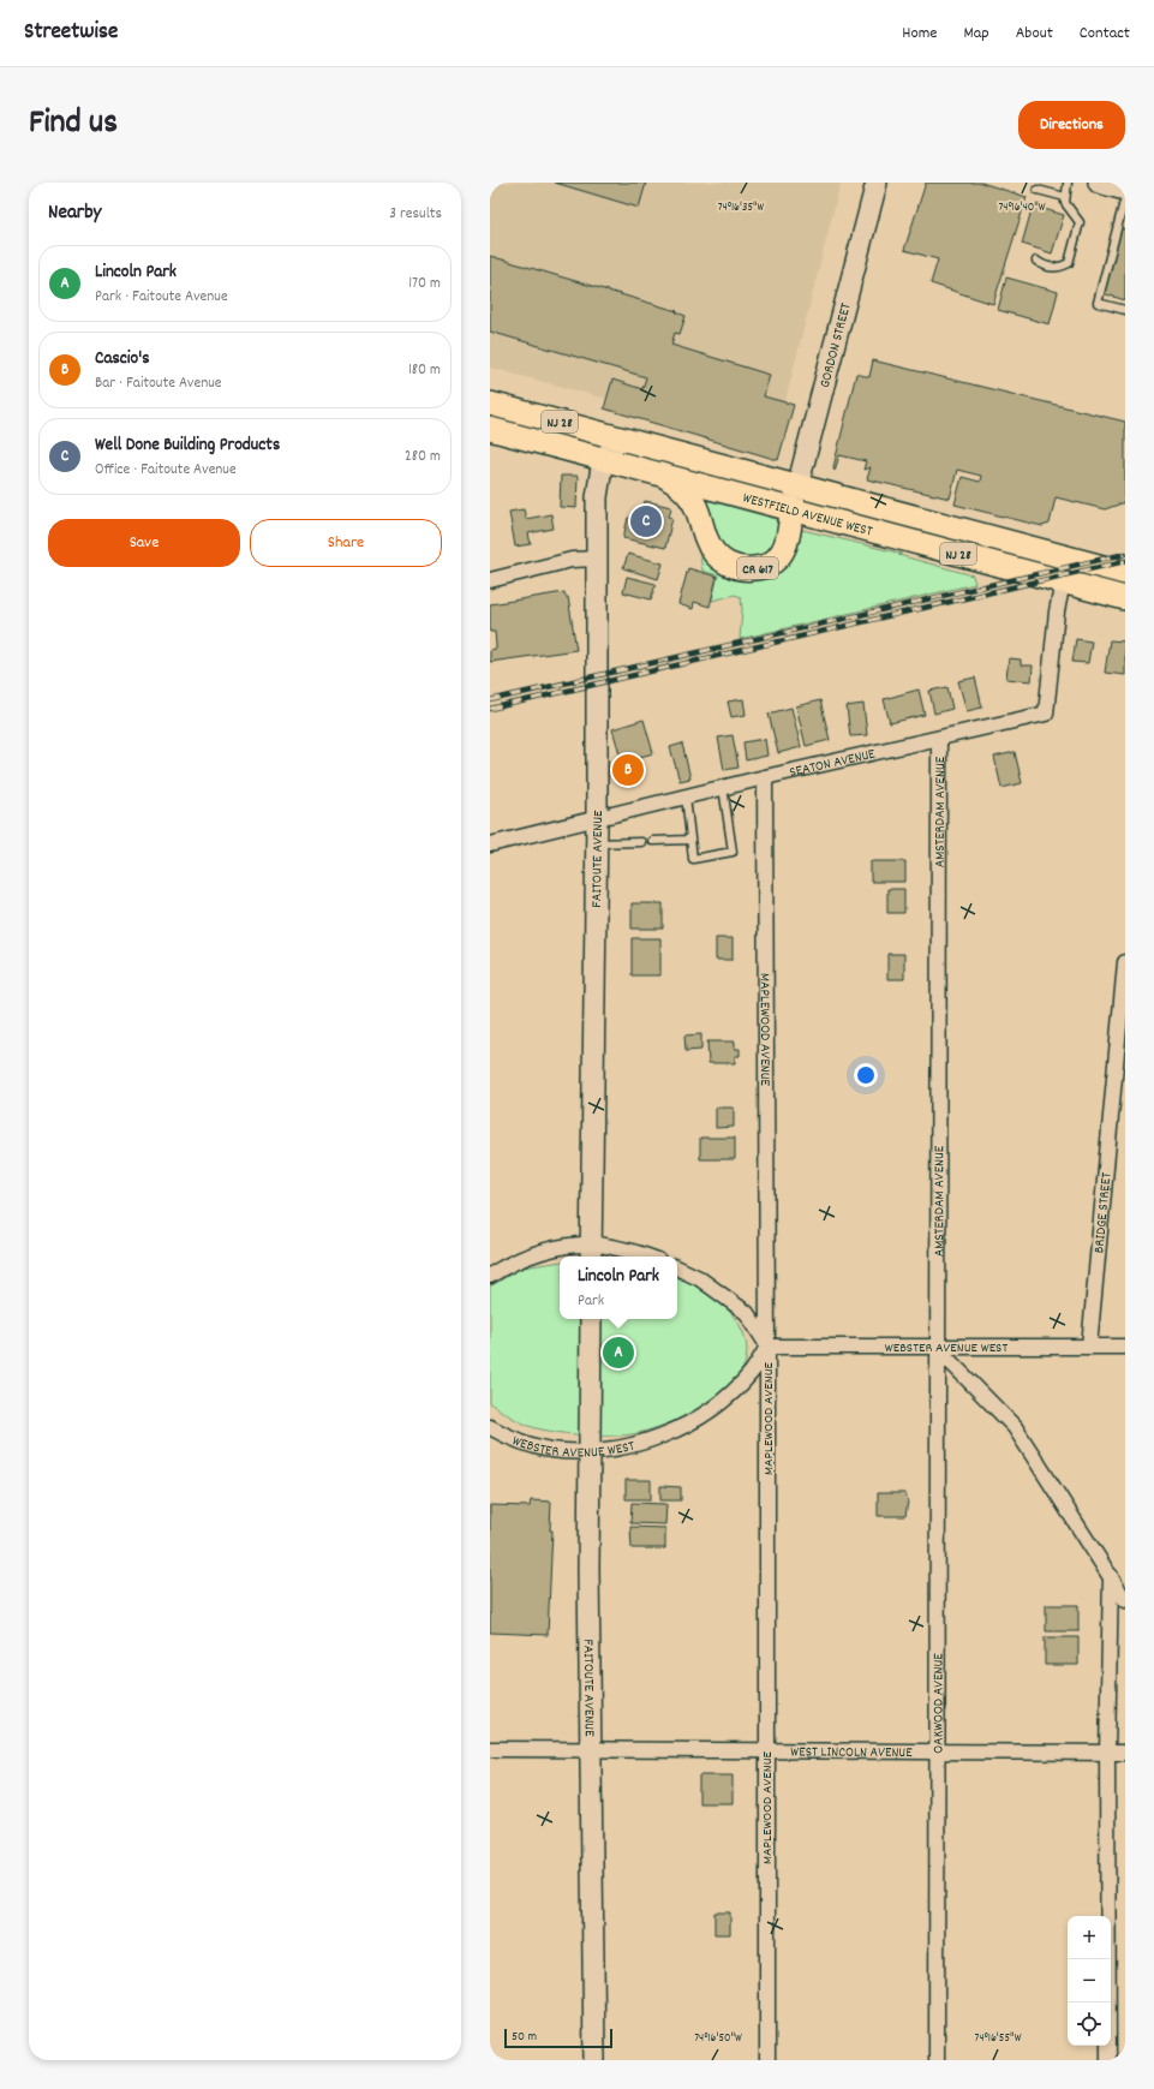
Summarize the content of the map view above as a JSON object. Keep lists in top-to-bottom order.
{
  "streets": {
    "main road": ["NJ 28", "WESTFIELD AVENUE WEST", "CR 617"],
    "street": [
      "GORDON STREET",
      "SEATON AVENUE",
      "AMSTERDAM AVENUE",
      "FAITOUTE AVENUE",
      "MAPLEWOOD AVENUE",
      "BRIDGE STREET",
      "WEBSTER AVENUE WEST",
      "OAKWOOD AVENUE",
      "WEST LINCOLN AVENUE"
    ]
  },
  "crossings": [
    ["GORDON STREET", "WESTFIELD AVENUE WEST"],
    ["GORDON STREET", "CR 617"],
    ["WESTFIELD AVENUE WEST", "CR 617"],
    ["WESTFIELD AVENUE WEST", "SEATON AVENUE"],
    ["WESTFIELD AVENUE WEST", "FAITOUTE AVENUE"],
    ["SEATON AVENUE", "AMSTERDAM AVENUE"],
    ["SEATON AVENUE", "FAITOUTE AVENUE"],
    ["SEATON AVENUE", "MAPLEWOOD AVENUE"],
    ["AMSTERDAM AVENUE", "WEBSTER AVENUE WEST"],
    ["AMSTERDAM AVENUE", "OAKWOOD AVENUE"],
    ["FAITOUTE AVENUE", "WEBSTER AVENUE WEST"],
    ["FAITOUTE AVENUE", "WEST LINCOLN AVENUE"],
    ["MAPLEWOOD AVENUE", "WEBSTER AVENUE WEST"],
    ["MAPLEWOOD AVENUE", "WEST LINCOLN AVENUE"],
    ["BRIDGE STREET", "WEBSTER AVENUE WEST"],
    ["WEBSTER AVENUE WEST", "OAKWOOD AVENUE"],
    ["OAKWOOD AVENUE", "WEST LINCOLN AVENUE"]
  ],
  "scale_bar": "50 m",
  "page": {
    "header": "Streetwise",
    "nav": [
      "Home",
      "Map",
      "About",
      "Contact"
    ],
    "title": "Find us",
    "buttons": [
      "Directions",
      ["Save", "Share"]
    ],
    "heading": ["Nearby", "3 results"],
    "list": [
      {
        "mark": "A",
        "name": "Lincoln Park",
        "note": "Park · Faitoute Avenue",
        "value": "170 m"
      },
      {
        "mark": "B",
        "name": "Cascio's",
        "note": "Bar · Faitoute Avenue",
        "value": "180 m"
      },
      {
        "mark": "C",
        "name": "Well Done Building Products",
        "note": "Office · Faitoute Avenue",
        "value": "280 m"
      }
    ],
    "pins": ["C", "B", "A"],
    "popup": ["Lincoln Park", "Park"],
    "map_buttons": ["+", "−"],
    "scale": "50 m"
  },
  "coordinates": [
    "74°16'35\"W",
    "74°16'40\"W",
    "74°16'50\"W",
    "74°16'55\"W"
  ]
}
